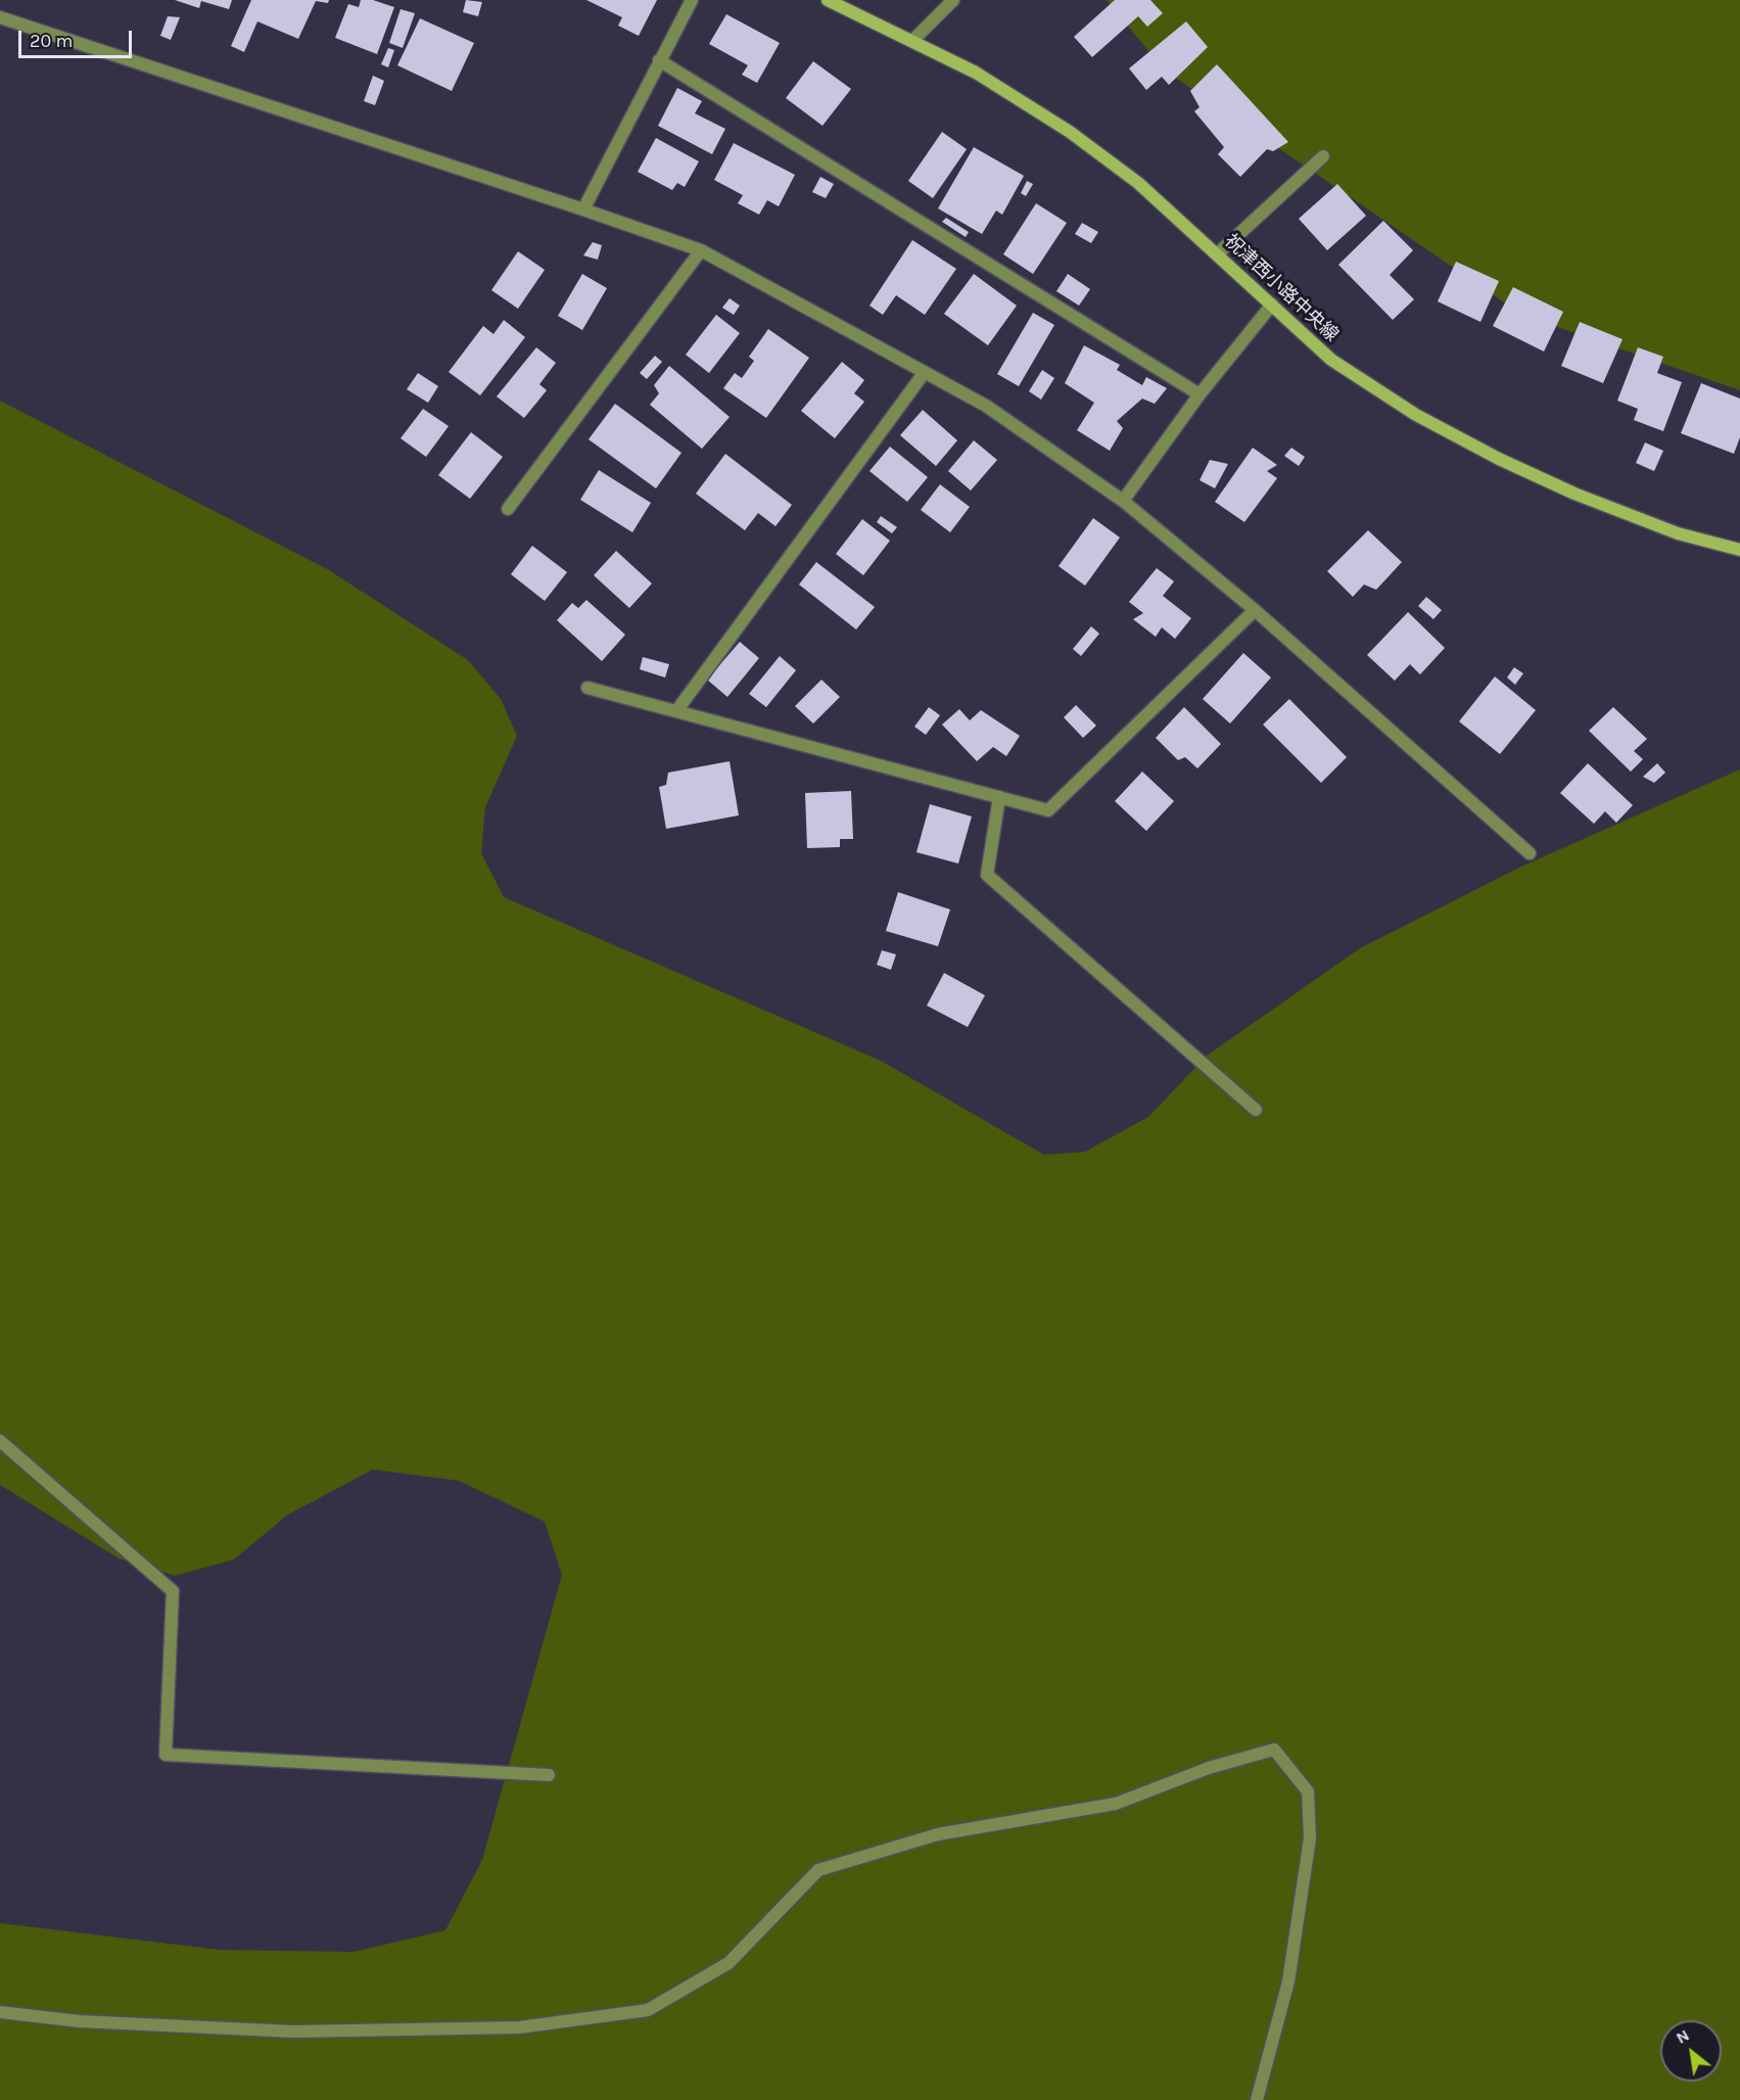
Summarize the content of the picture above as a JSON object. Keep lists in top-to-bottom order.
{
  "streets": {
    "main road": ["祝津西小路中央線"]
  },
  "scale_bar": "20 m",
  "north": "top left"
}
